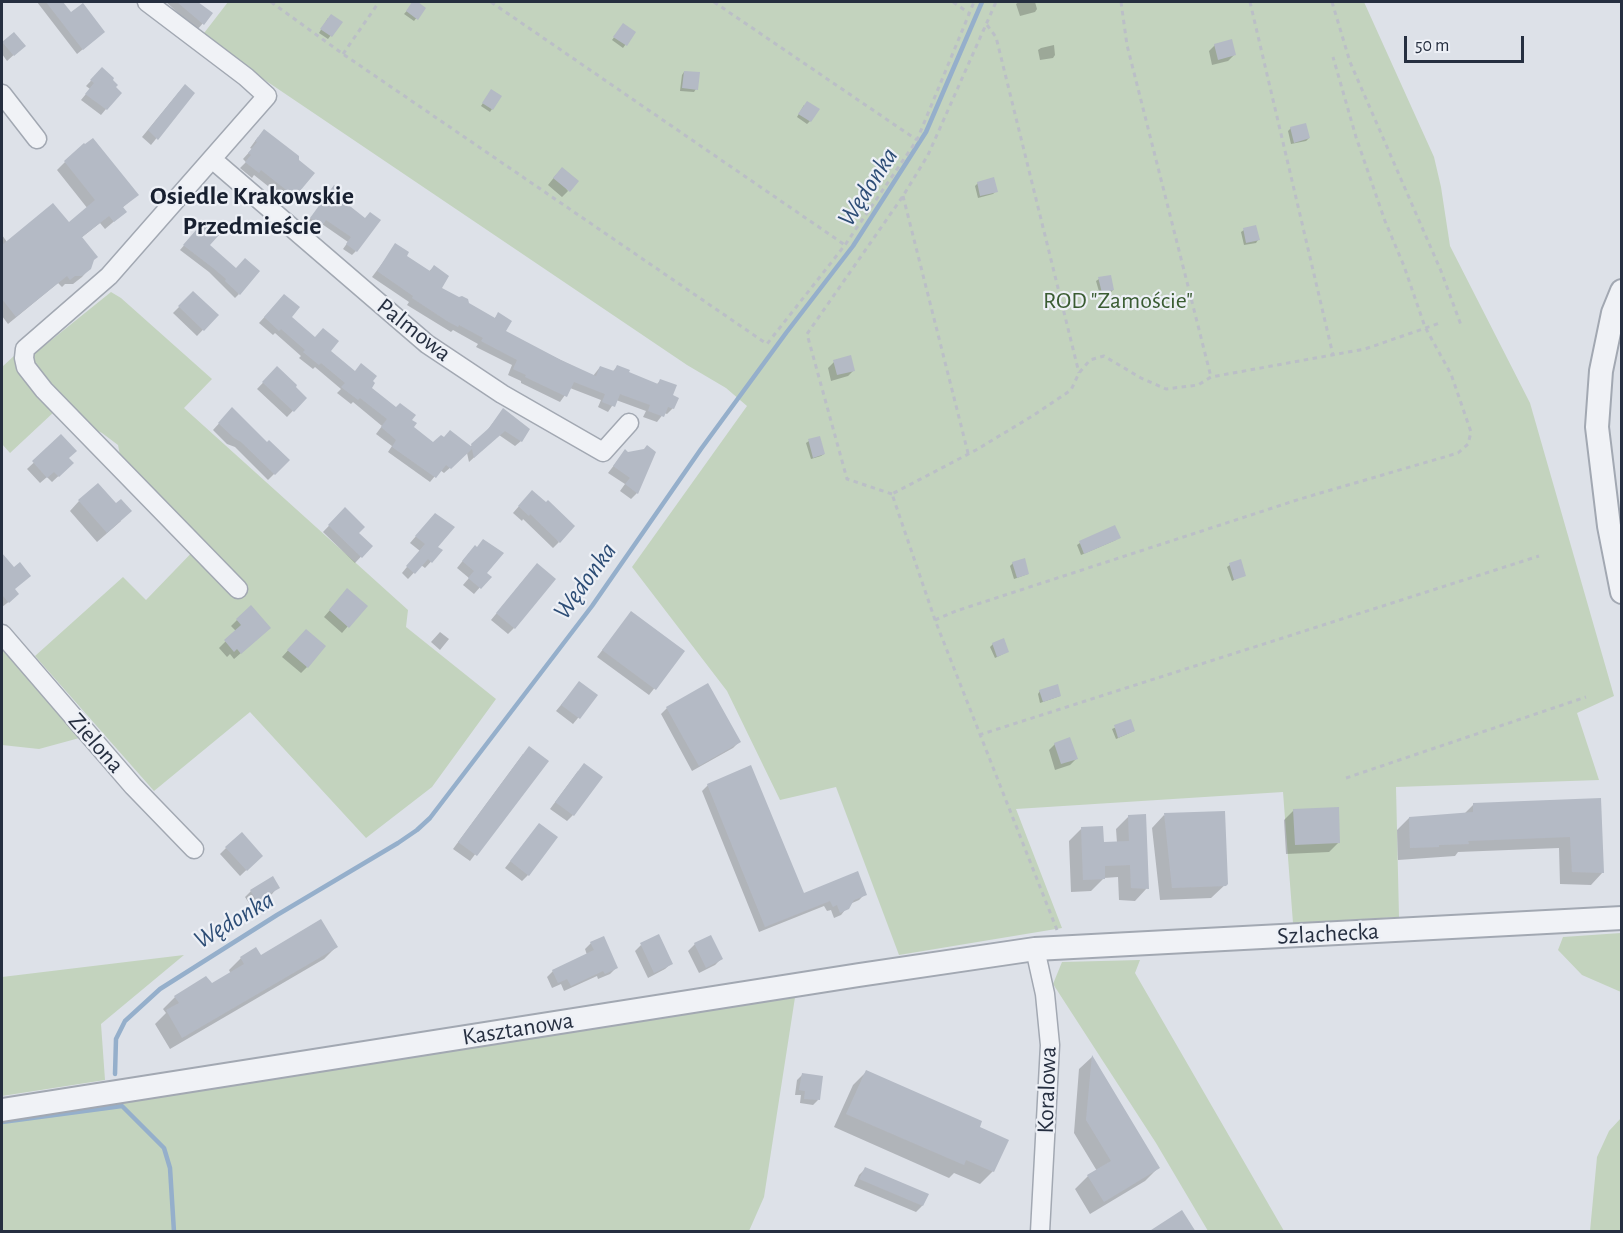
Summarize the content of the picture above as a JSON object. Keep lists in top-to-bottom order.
{
  "streets": {
    "street": [
      "Palmowa",
      "Zielona",
      "Szlachecka",
      "Kasztanowa",
      "Koralowa"
    ]
  },
  "crossings": [
    ["Szlachecka", "Kasztanowa"],
    ["Szlachecka", "Koralowa"],
    ["Kasztanowa", "Koralowa"]
  ],
  "districts": ["Osiedle Krakowskie Przedmieście"],
  "water": ["Wędonka"],
  "parks": ["ROD \"Zamoście\""],
  "scale_bar": "50 m"
}
